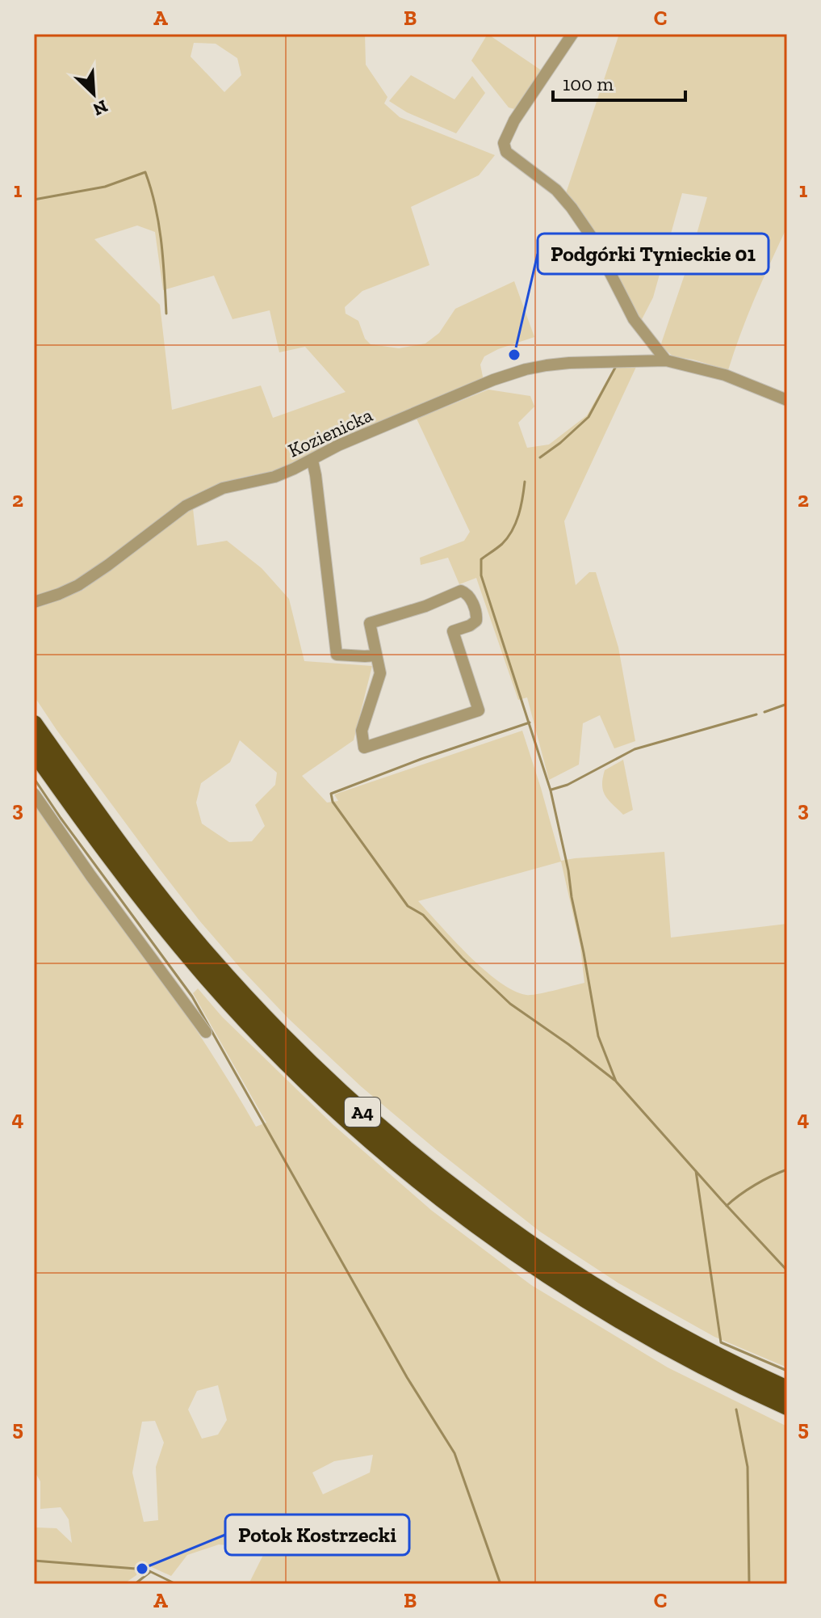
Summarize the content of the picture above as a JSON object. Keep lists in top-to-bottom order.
{
  "streets": {
    "highway": ["A4"],
    "street": ["Kozienicka"]
  },
  "places": ["Podgórki Tynieckie 01", "Potok Kostrzecki"],
  "scale_bar": "100 m",
  "north": "bottom right",
  "grid": {
    "columns": ["A", "B", "C"],
    "rows": [
      "1",
      "2",
      "3",
      "4",
      "5"
    ]
  }
}
